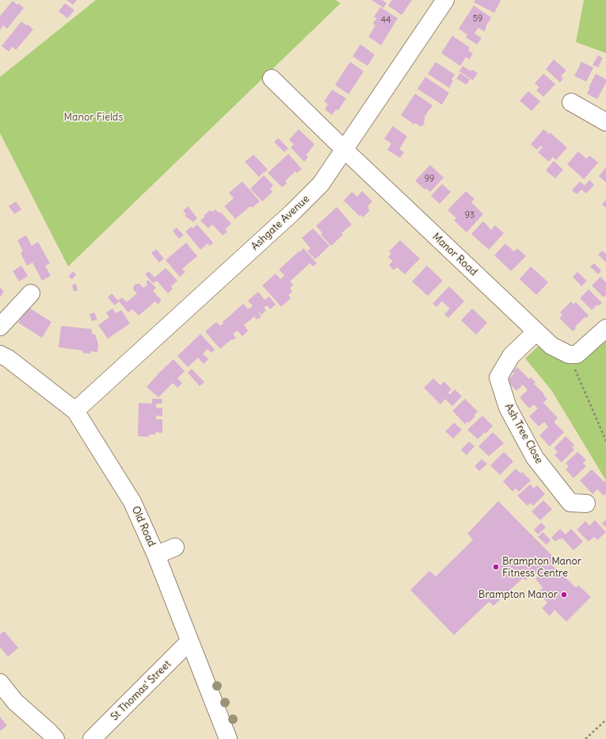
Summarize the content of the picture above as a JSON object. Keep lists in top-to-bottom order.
{
  "streets": {
    "street": [
      "Ashgate Avenue",
      "Manor Road",
      "Ash Tree Close",
      "Old Road",
      "St Thomas' Street"
    ]
  },
  "crossings": [
    ["Ashgate Avenue", "Manor Road"],
    ["Ashgate Avenue", "Old Road"],
    ["Manor Road", "Ash Tree Close"],
    ["Old Road", "St Thomas' Street"]
  ],
  "parks": ["Manor Fields"],
  "places": ["Brampton Manor Fitness Centre", "Brampton Manor"],
  "house_numbers": [
    "59",
    "44",
    "99",
    "93"
  ]
}
